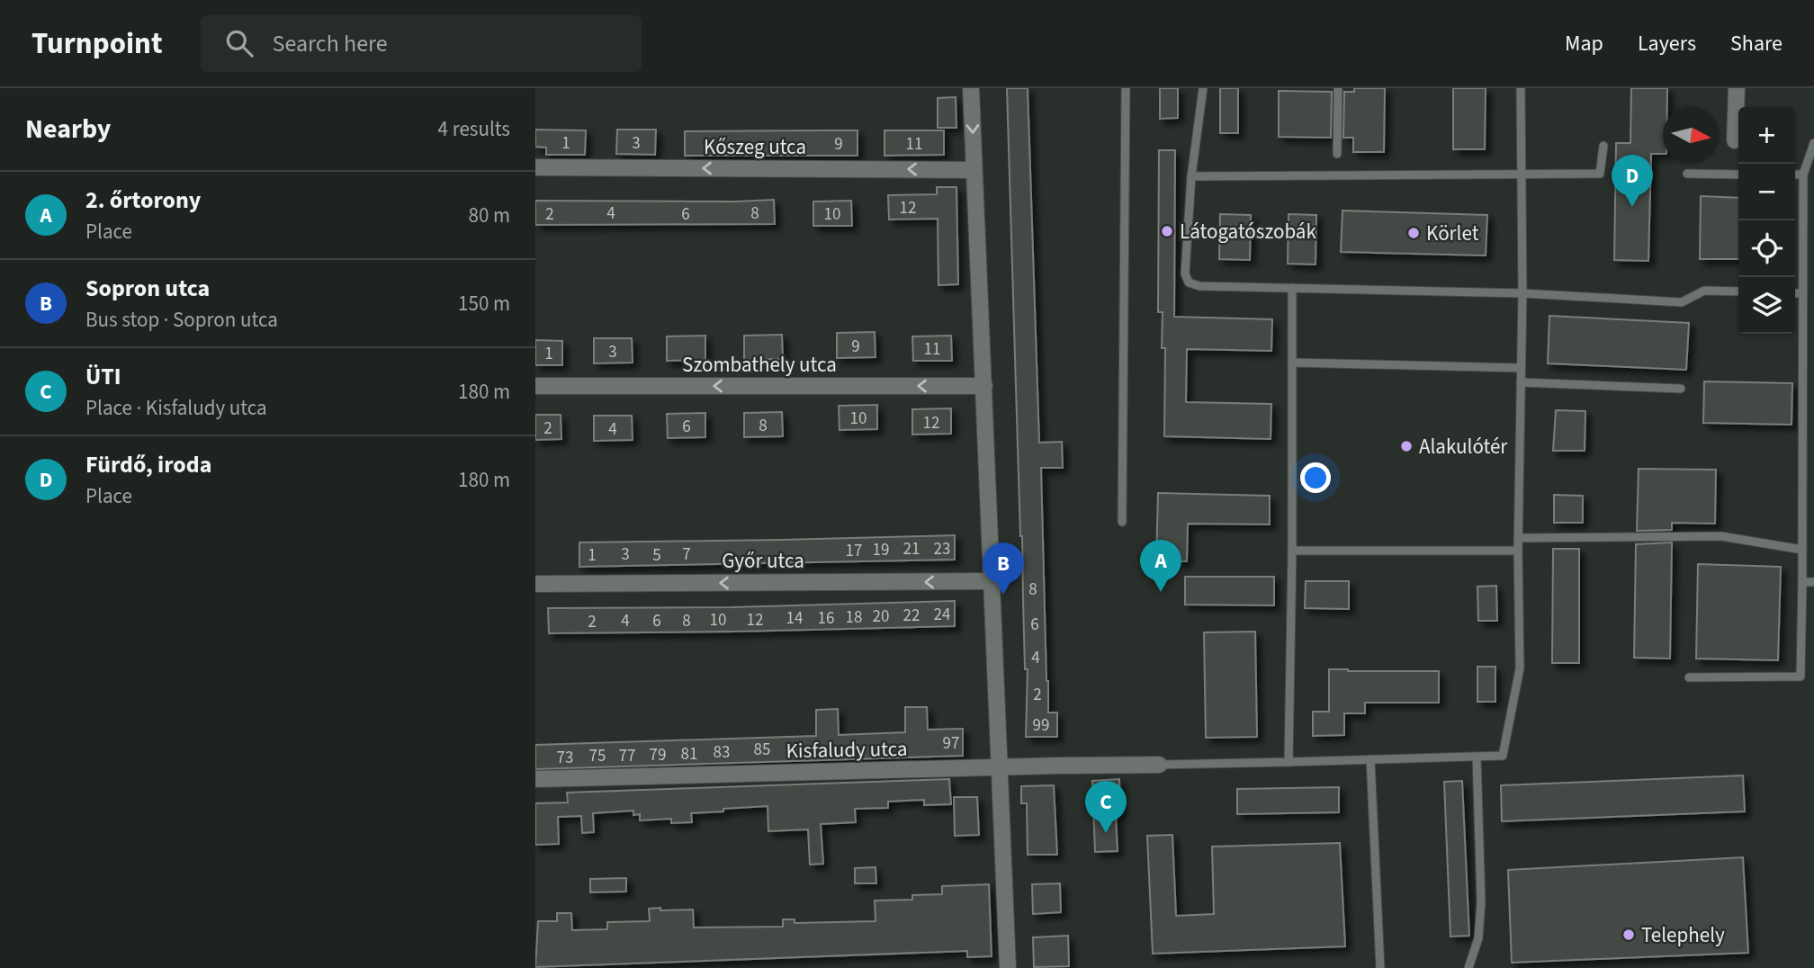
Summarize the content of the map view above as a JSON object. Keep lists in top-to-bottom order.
{
  "streets": {
    "street": [
      "Kőszeg utca",
      "Szombathely utca",
      "Győr utca",
      "Kisfaludy utca"
    ]
  },
  "one_way": ["Kőszeg utca", "Szombathely utca", "Győr utca"],
  "places": [
    "Látogatószobák",
    "Körlet",
    "Alakulótér",
    "Telephely"
  ],
  "house_numbers": [
    "1",
    "3",
    "9",
    "11",
    "12",
    "4",
    "8",
    "2",
    "6",
    "10",
    "9",
    "11",
    "3",
    "1",
    "10",
    "12",
    "8",
    "6",
    "2",
    "4",
    "21",
    "23",
    "19",
    "17",
    "3",
    "7",
    "1",
    "5",
    "8",
    "24",
    "22",
    "20",
    "18",
    "14",
    "16",
    "10",
    "12",
    "4",
    "6",
    "8",
    "2",
    "6",
    "4",
    "2",
    "99",
    "97",
    "85",
    "83",
    "81",
    "79",
    "75",
    "77",
    "73"
  ],
  "north": "right",
  "page": {
    "header": "Turnpoint",
    "search": "Search here",
    "nav": ["Map", "Layers", "Share"],
    "heading": ["Nearby", "4 results"],
    "map_buttons": ["+", "−"],
    "pins": [
      "D",
      "A",
      "B",
      "C"
    ],
    "list": [
      {
        "mark": "A",
        "name": "2. őrtorony",
        "note": "Place",
        "value": "80 m"
      },
      {
        "mark": "B",
        "name": "Sopron utca",
        "note": "Bus stop · Sopron utca",
        "value": "150 m"
      },
      {
        "mark": "C",
        "name": "ÜTI",
        "note": "Place · Kisfaludy utca",
        "value": "180 m"
      },
      {
        "mark": "D",
        "name": "Fürdő, iroda",
        "note": "Place",
        "value": "180 m"
      }
    ]
  }
}
